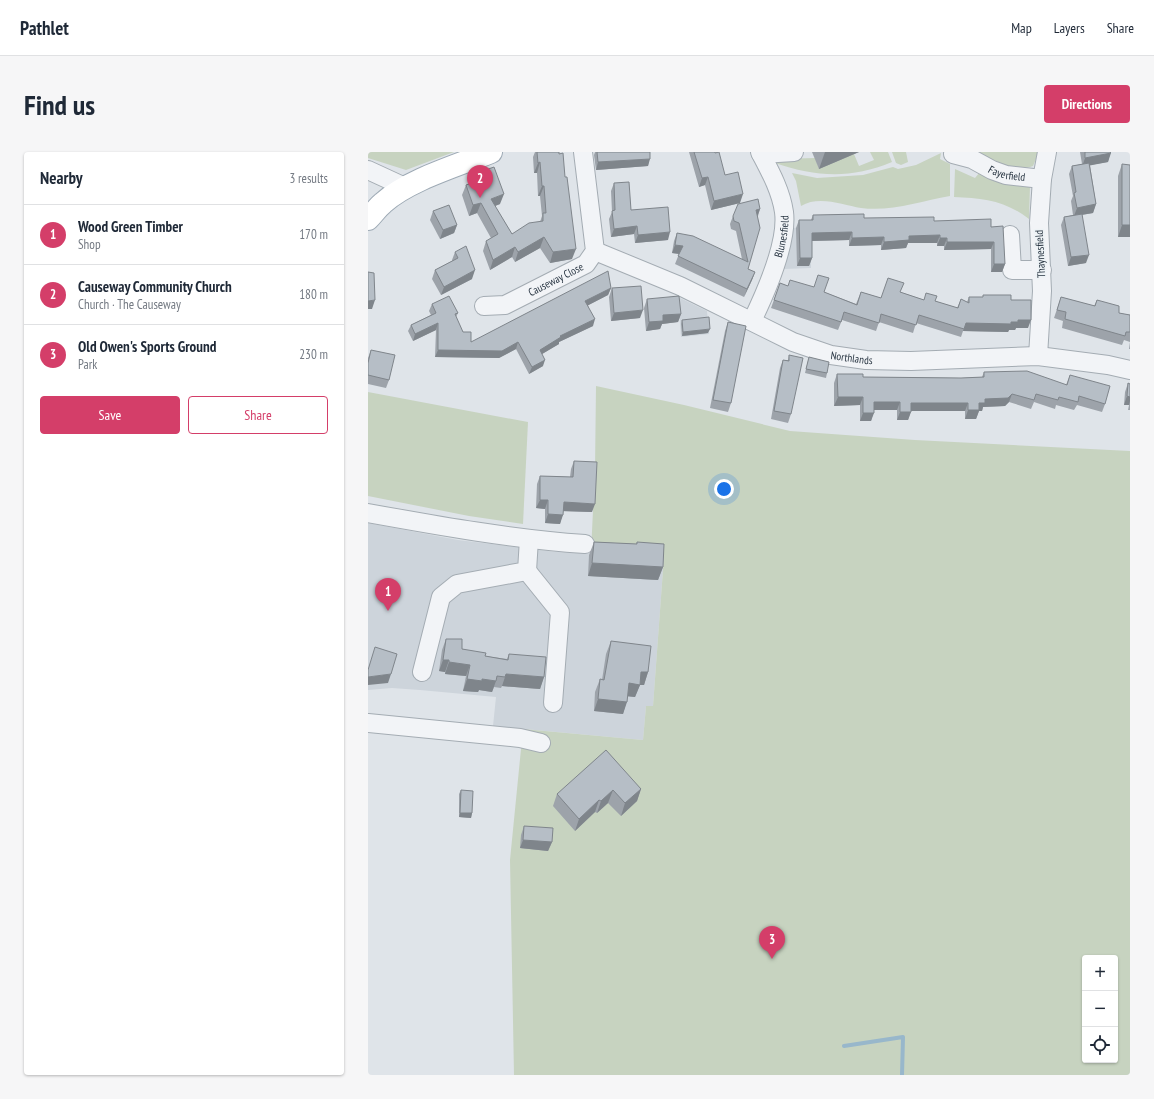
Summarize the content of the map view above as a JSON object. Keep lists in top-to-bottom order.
{
  "streets": {
    "street": [
      "Fayerfield",
      "Blunesfield",
      "Thaynesfield",
      "Causeway Close",
      "Northlands"
    ]
  },
  "crossings": [
    ["Fayerfield", "Thaynesfield"],
    ["Blunesfield", "Northlands"],
    ["Thaynesfield", "Northlands"],
    ["Causeway Close", "Northlands"]
  ],
  "page": {
    "header": "Pathlet",
    "nav": ["Map", "Layers", "Share"],
    "buttons": [
      "Directions",
      ["Save", "Share"]
    ],
    "title": "Find us",
    "heading": ["Nearby", "3 results"],
    "pins": ["2", "1", "3"],
    "list": [
      {
        "mark": "1",
        "name": "Wood Green Timber",
        "note": "Shop",
        "value": "170 m"
      },
      {
        "mark": "2",
        "name": "Causeway Community Church",
        "note": "Church · The Causeway",
        "value": "180 m"
      },
      {
        "mark": "3",
        "name": "Old Owen's Sports Ground",
        "note": "Park",
        "value": "230 m"
      }
    ],
    "map_buttons": ["+", "−"]
  }
}
